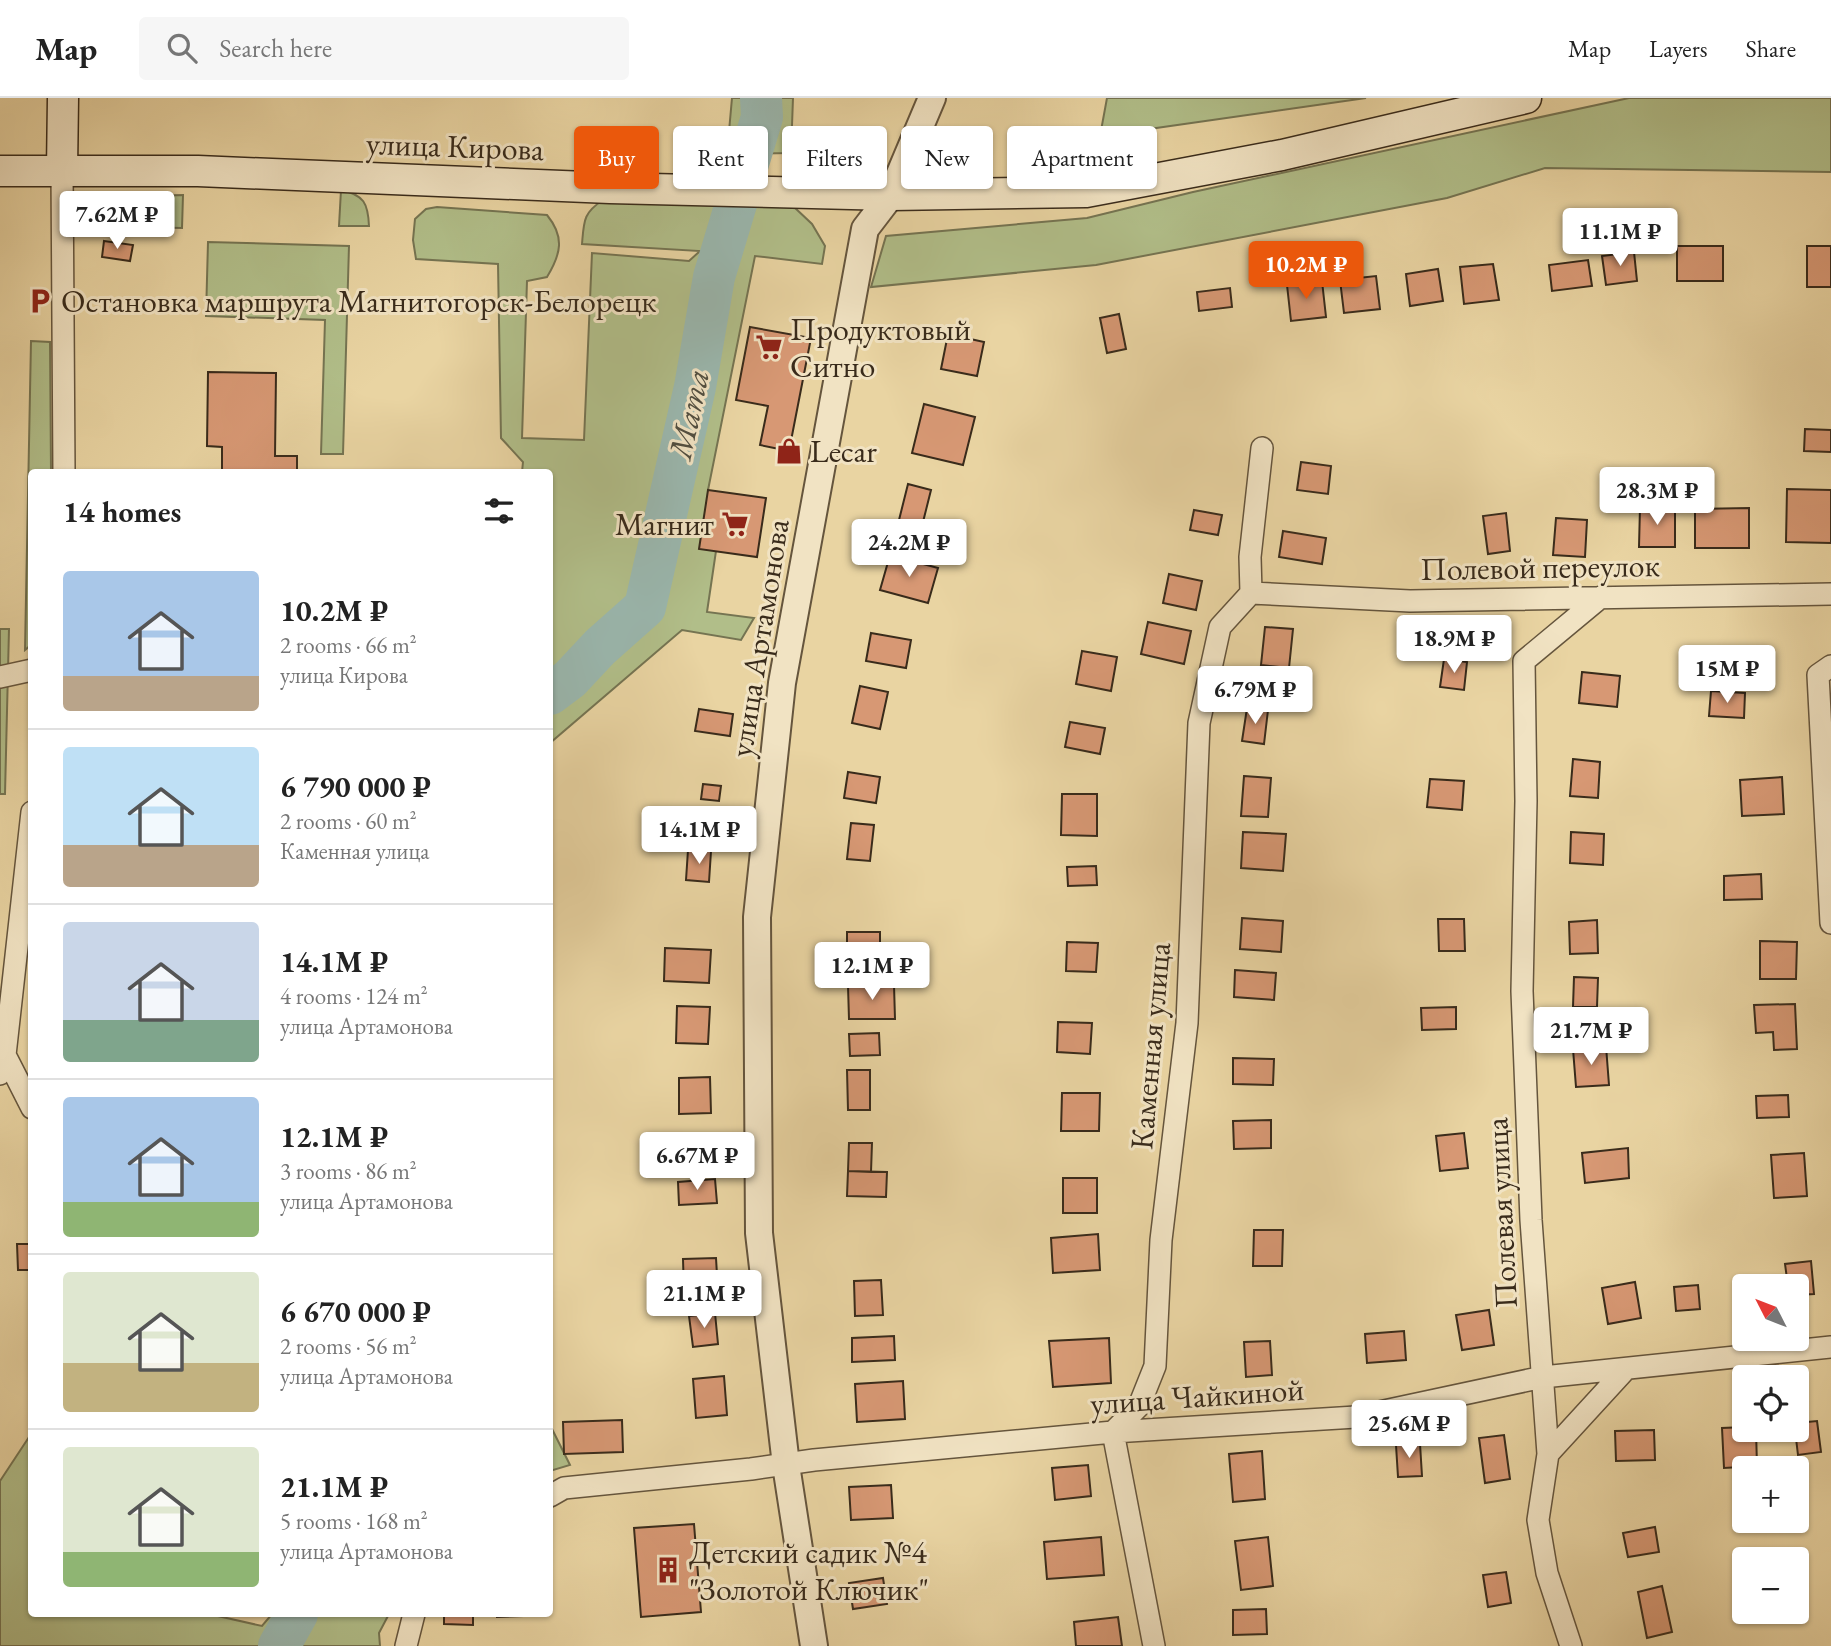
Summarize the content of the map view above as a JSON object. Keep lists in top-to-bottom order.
{
  "streets": {
    "main road": ["улица Кирова"],
    "street": [
      "Полевой переулок",
      "улица Артамонова",
      "Каменная улица",
      "Полевая улица",
      "улица Чайкиной"
    ]
  },
  "crossings": [
    ["улица Кирова", "улица Артамонова"],
    ["Полевой переулок", "Каменная улица"],
    ["Полевой переулок", "Полевая улица"],
    ["улица Артамонова", "улица Чайкиной"],
    ["Каменная улица", "улица Чайкиной"],
    ["Полевая улица", "улица Чайкиной"]
  ],
  "water": ["Мата"],
  "places": {
    "parking": ["Остановка маршрута Магнитогорск-Белорецк"],
    "supermarket": ["Продуктовый Ситно", "Магнит"],
    "shop": ["Lecar"],
    "building": ["Детский садик №4 \"Золотой Ключик\""]
  },
  "north": "top left",
  "page": {
    "header": "Map",
    "search": "Search here",
    "nav": ["Map", "Layers", "Share"],
    "chip": [
      "Buy",
      "Rent",
      "Filters",
      "New",
      "Apartment"
    ],
    "price": [
      "7.62M ₽",
      "11.1M ₽",
      "10.2M ₽",
      "28.3M ₽",
      "24.2M ₽",
      "18.9M ₽",
      "15M ₽",
      "6.79M ₽",
      "14.1M ₽",
      "12.1M ₽",
      "21.7M ₽",
      "6.67M ₽",
      "21.1M ₽",
      "25.6M ₽"
    ],
    "heading": "14 homes",
    "list": [
      {
        "name": "10.2M ₽",
        "note": "2 rooms · 66 m² · улица Кирова"
      },
      {
        "name": "6 790 000 ₽",
        "note": "2 rooms · 60 m² · Каменная улица"
      },
      {
        "name": "14.1M ₽",
        "note": "4 rooms · 124 m² · улица Артамонова"
      },
      {
        "name": "12.1M ₽",
        "note": "3 rooms · 86 m² · улица Артамонова"
      },
      {
        "name": "6 670 000 ₽",
        "note": "2 rooms · 56 m² · улица Артамонова"
      },
      {
        "name": "21.1M ₽",
        "note": "5 rooms · 168 m² · улица Артамонова"
      }
    ],
    "map_buttons": ["+", "−"]
  }
}
